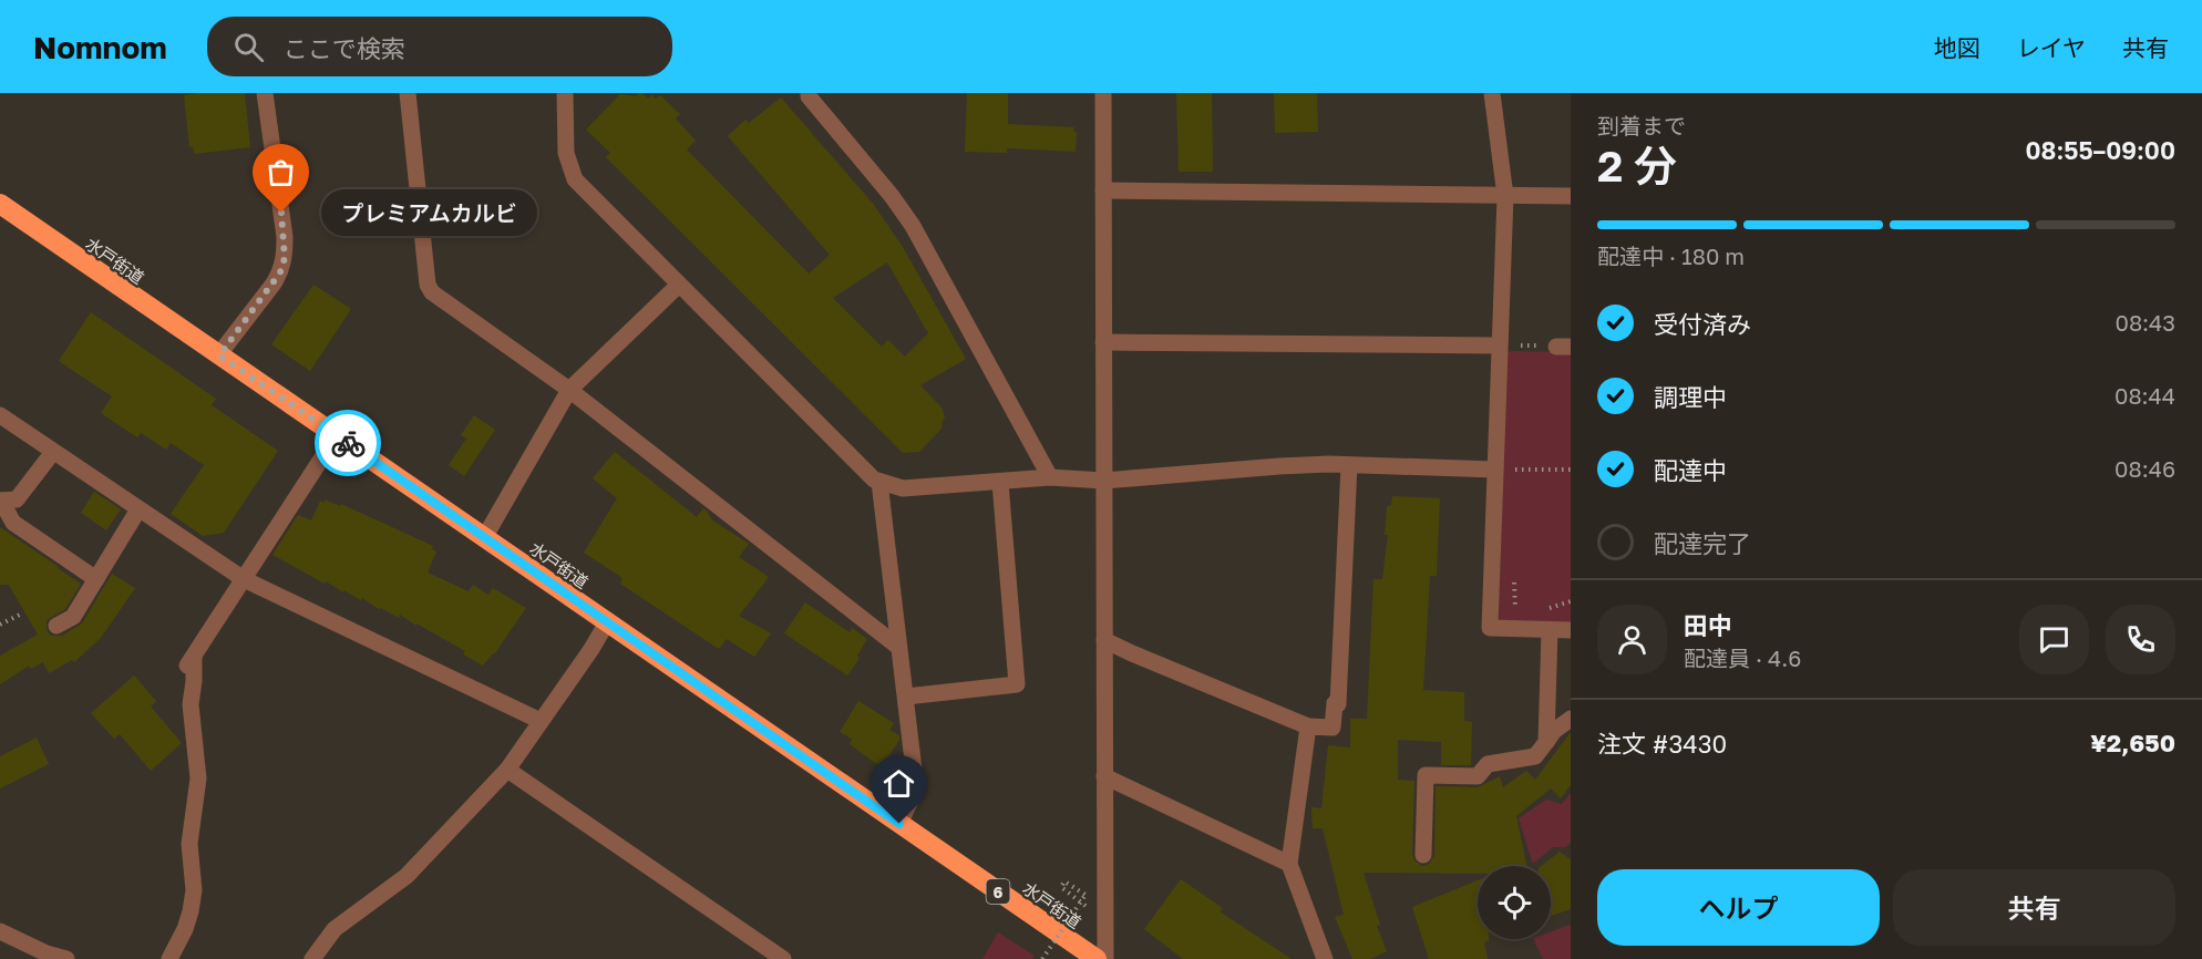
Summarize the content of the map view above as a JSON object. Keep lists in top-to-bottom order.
{
  "streets": {
    "highway": ["水戸街道", "6"]
  },
  "places": ["プレミアムカルビ"],
  "page": {
    "header": "Nomnom",
    "search": "ここで検索",
    "nav": ["地図", "レイヤ", "共有"],
    "heading": ["2 分", "到着まで", "08:55–09:00"],
    "panel": [
      "田中",
      "配達員 · 4.6",
      "注文 #3430",
      "¥2,650"
    ],
    "bubble": "プレミアムカルビ",
    "bar": "配達中 · 180 m",
    "list": [
      ["受付済み", "08:43"],
      ["調理中", "08:44"],
      ["配達中", "08:46"],
      "配達完了"
    ],
    "buttons": ["ヘルプ", "共有"]
  }
}
